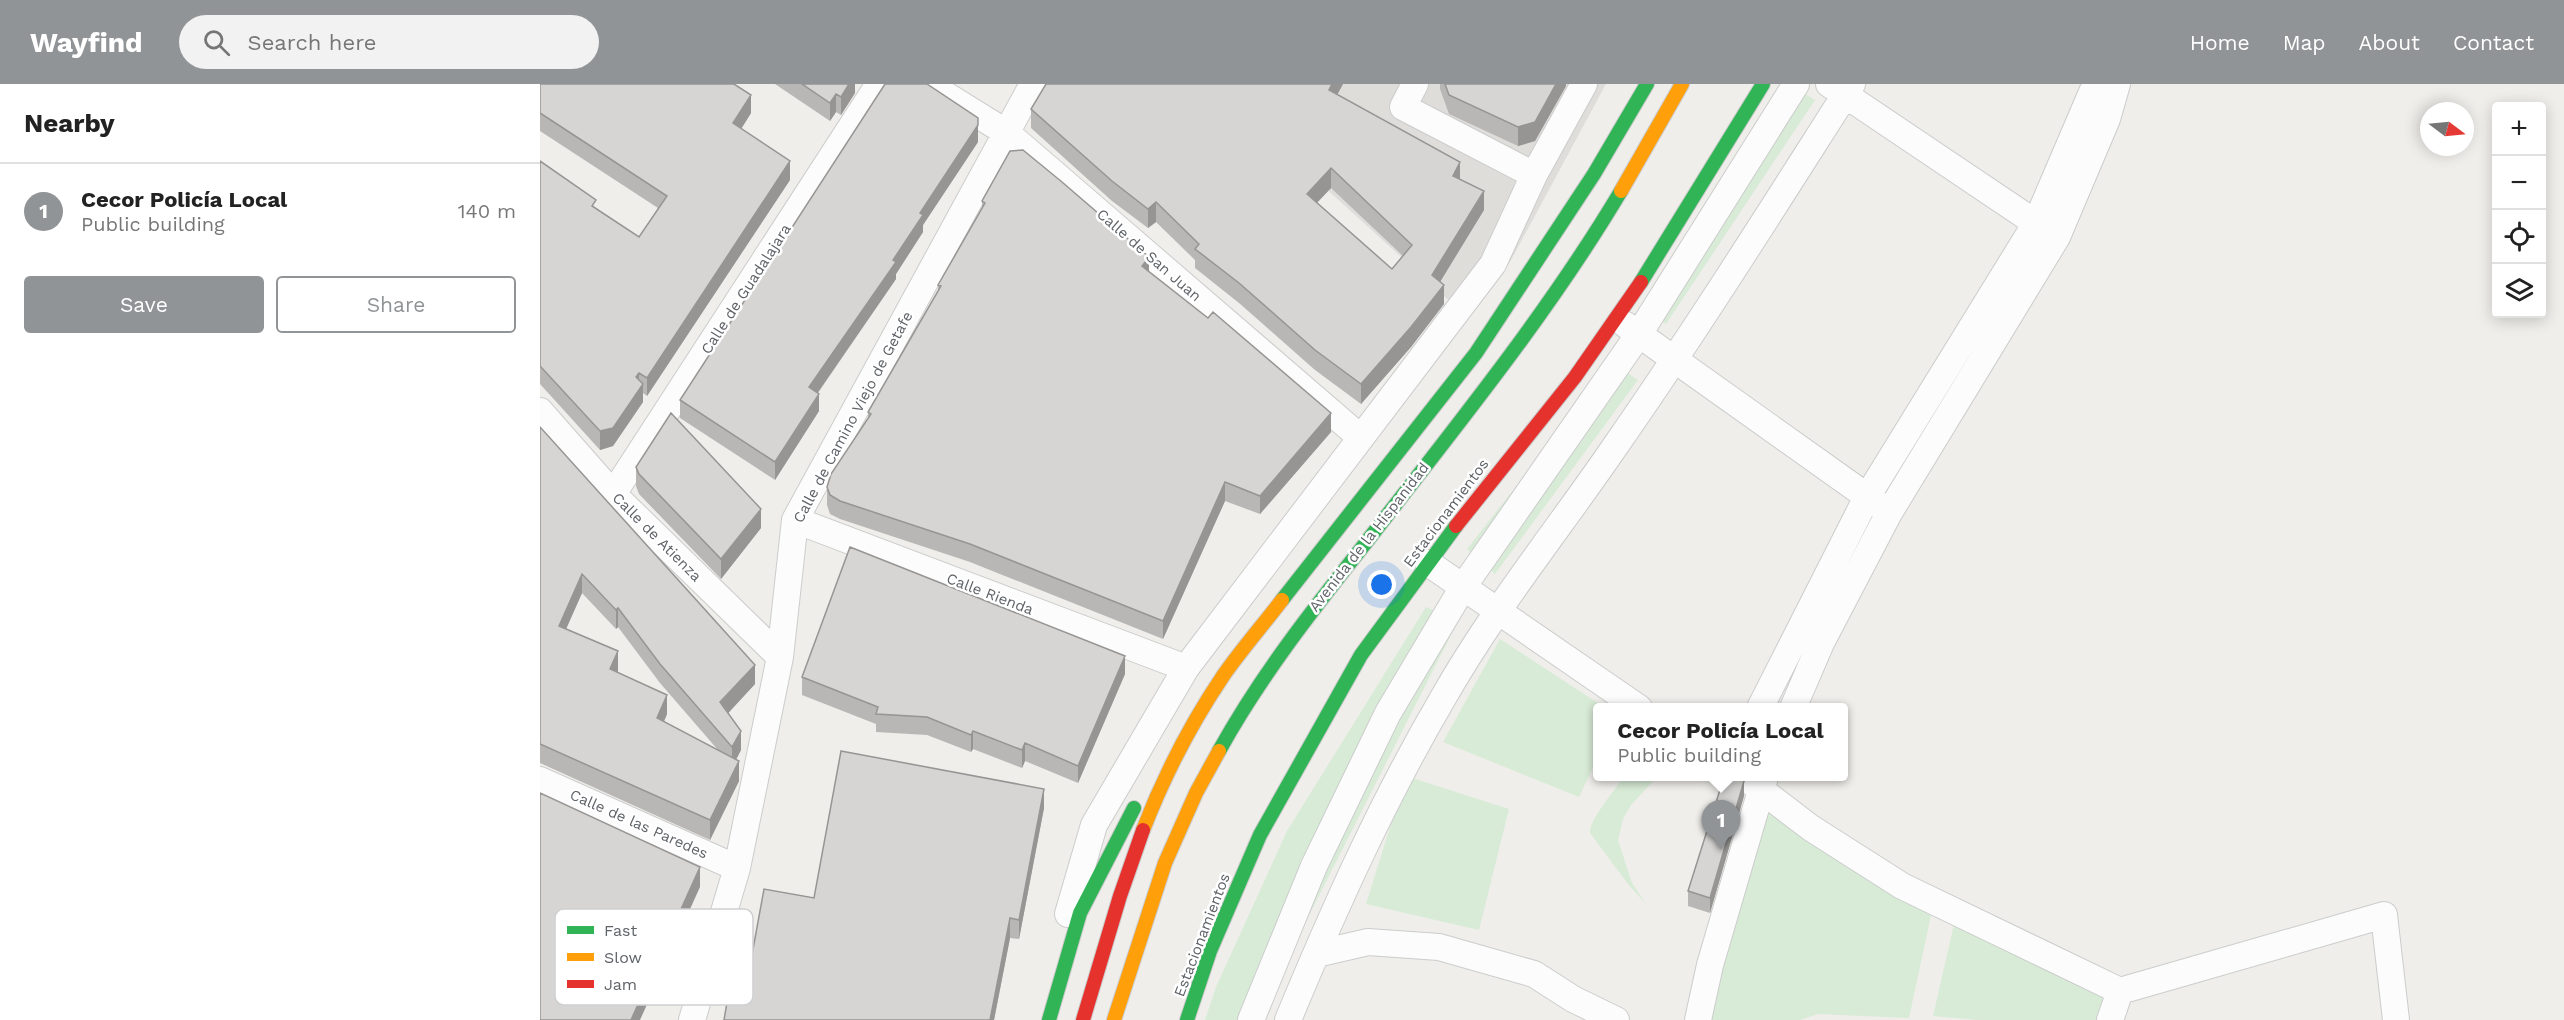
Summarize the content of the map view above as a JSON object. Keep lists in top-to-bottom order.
{
  "streets": {
    "main road": ["Estacionamientos", "Avenida de la Hispanidad"],
    "street": [
      "Calle de San Juan",
      "Calle de Guadalajara",
      "Calle de Camino Viejo de Getafe",
      "Calle de Atienza",
      "Calle Rienda",
      "Calle de las Paredes"
    ]
  },
  "crossings": [
    ["Calle de San Juan", "Calle de Camino Viejo de Getafe"],
    ["Calle de Guadalajara", "Calle de Atienza"],
    ["Calle de Camino Viejo de Getafe", "Calle de Atienza"],
    ["Calle de Camino Viejo de Getafe", "Calle Rienda"],
    ["Calle de Camino Viejo de Getafe", "Calle de las Paredes"]
  ],
  "legend": ["Fast", "Slow", "Jam"],
  "north": "right",
  "page": {
    "header": "Wayfind",
    "search": "Search here",
    "nav": [
      "Home",
      "Map",
      "About",
      "Contact"
    ],
    "heading": "Nearby",
    "map_buttons": ["+", "−"],
    "list": [
      {
        "mark": "1",
        "name": "Cecor Policía Local",
        "note": "Public building",
        "value": "140 m"
      }
    ],
    "buttons": ["Save", "Share"],
    "popup": ["Cecor Policía Local", "Public building"],
    "pins": "1"
  }
}
